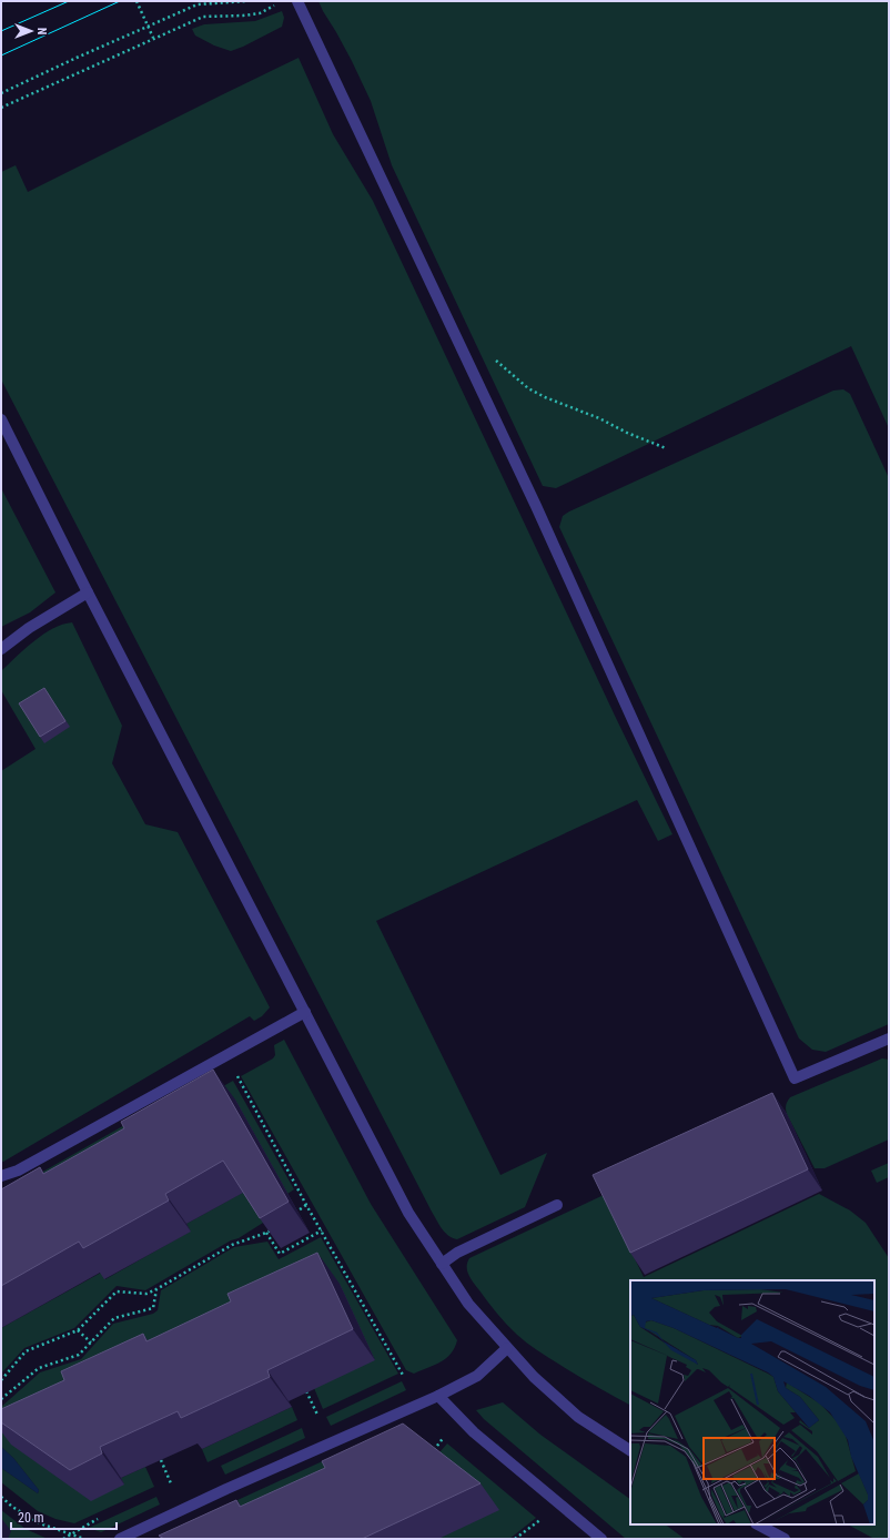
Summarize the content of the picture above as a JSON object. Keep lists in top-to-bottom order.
{
  "scale_bar": "20 m",
  "north": "right"
}
